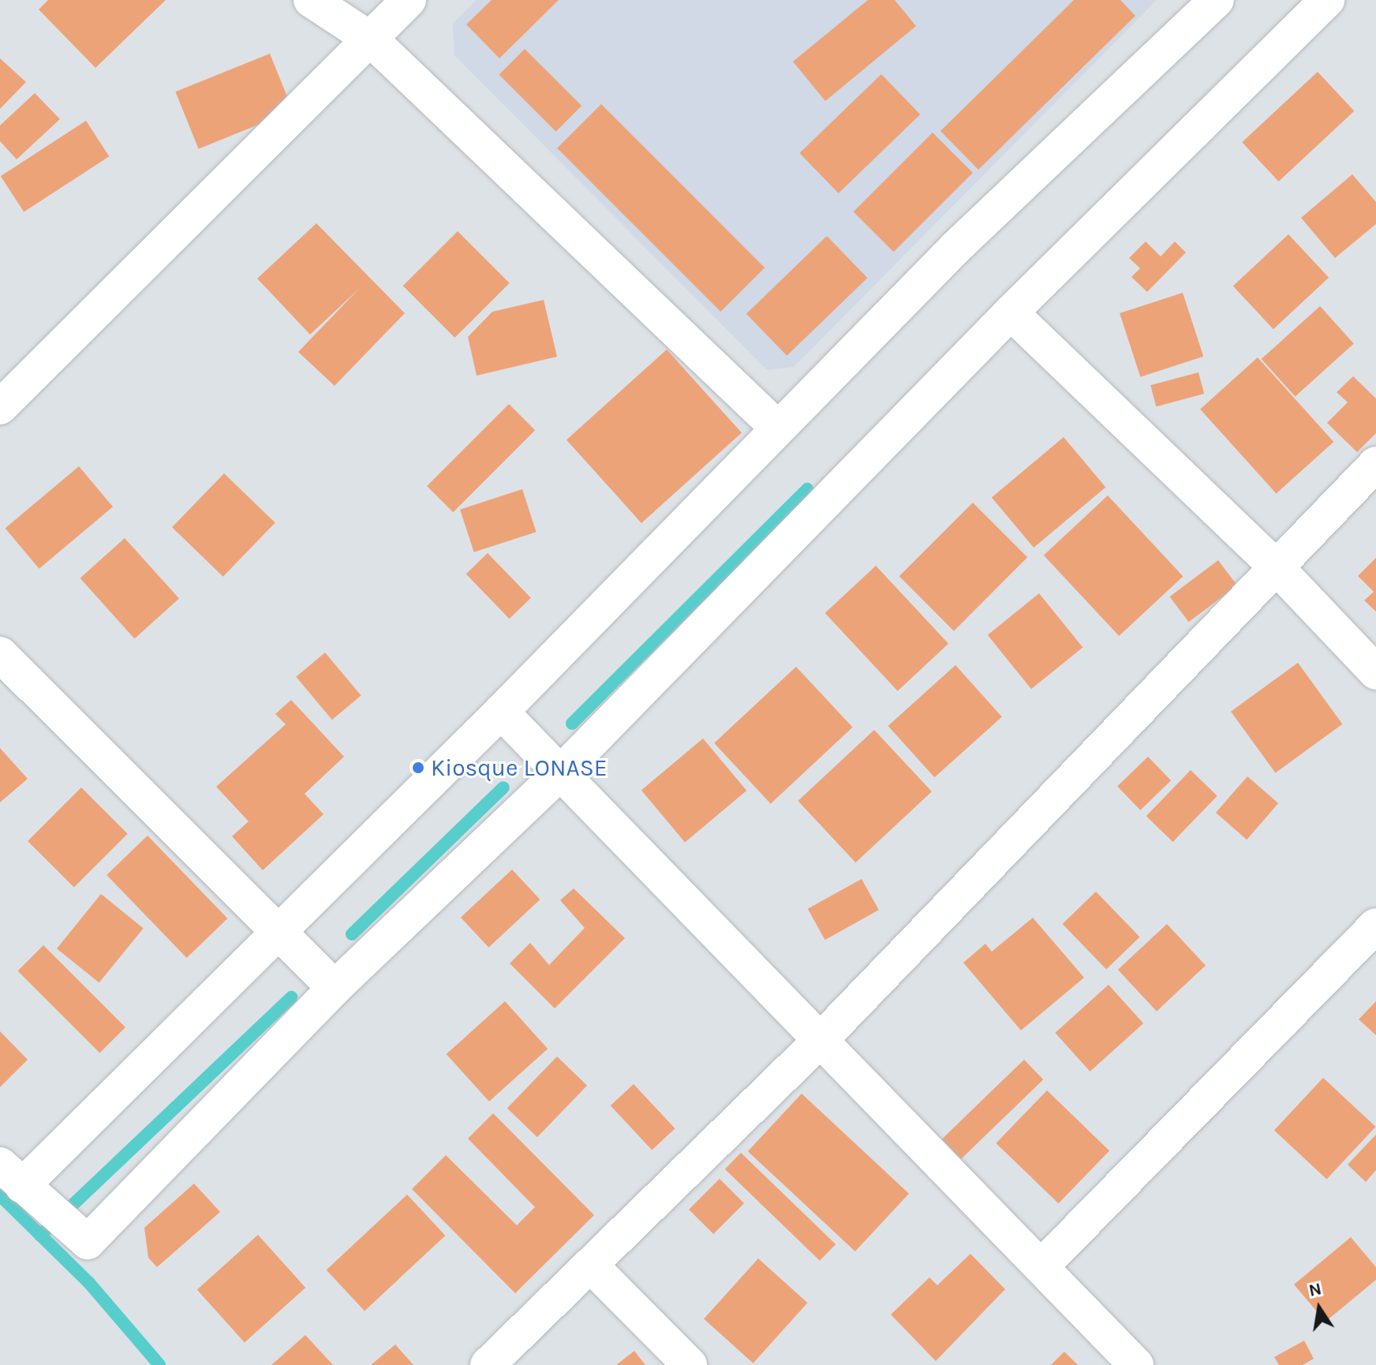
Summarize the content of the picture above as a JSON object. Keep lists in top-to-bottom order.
{
  "places": ["Kiosque LONASE"],
  "north": "top"
}
